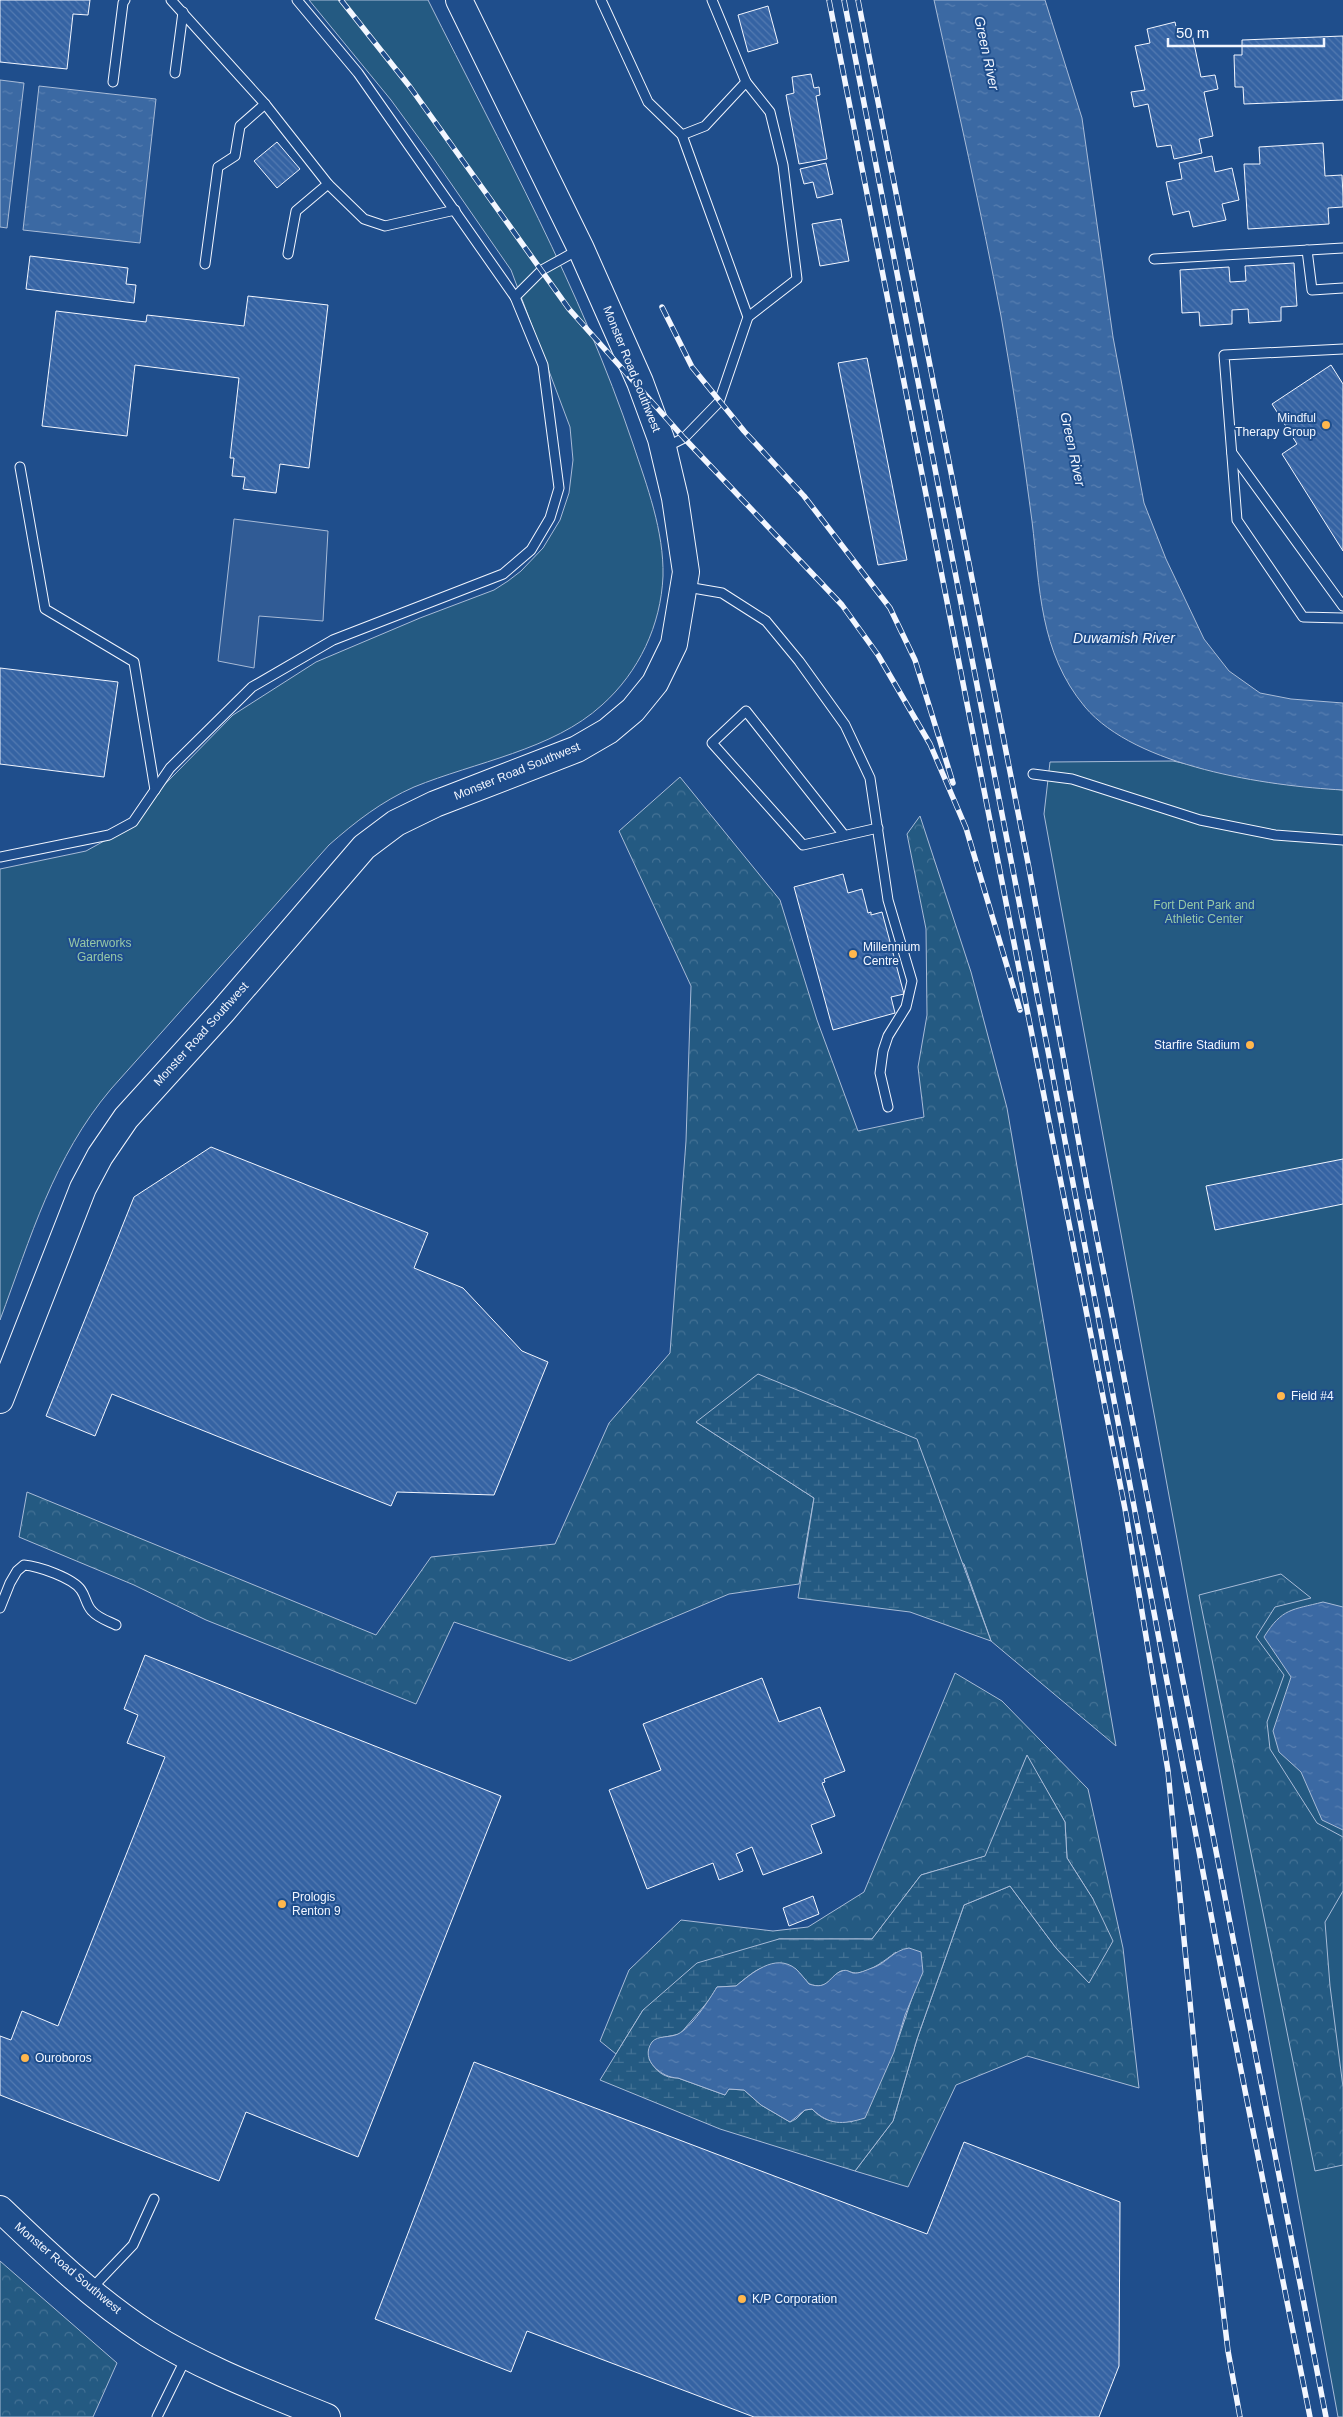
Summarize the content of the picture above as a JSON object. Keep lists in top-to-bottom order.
{
  "streets": {
    "street": ["Monster Road Southwest"]
  },
  "water": ["Green River", "Duwamish River"],
  "parks": ["Fort Dent Park and Athletic Center", "Waterworks Gardens"],
  "places": [
    "Mindful Therapy Group",
    "Millennium Centre",
    "Starfire Stadium",
    "Field #4",
    "Prologis Renton 9",
    "Ouroboros",
    "K/P Corporation"
  ],
  "scale_bar": "50 m"
}
